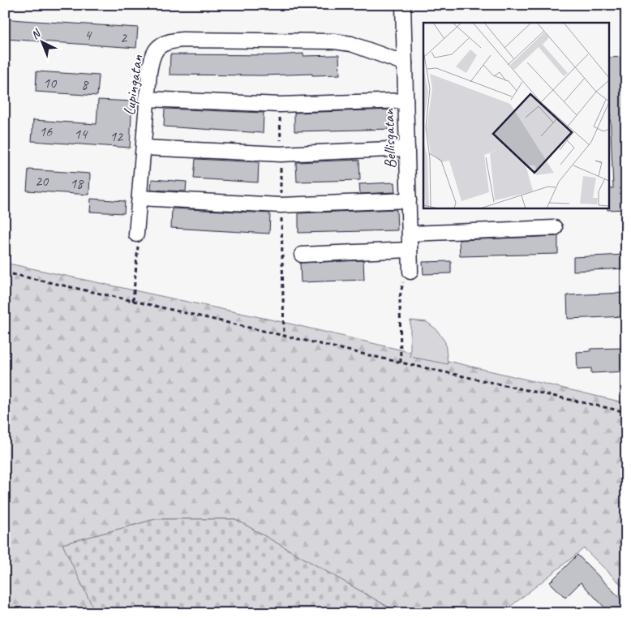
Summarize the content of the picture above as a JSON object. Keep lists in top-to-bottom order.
{
  "streets": {
    "street": ["Lupingatan", "Bellisgatan"]
  },
  "crossings": [
    ["Lupingatan", "Bellisgatan"]
  ],
  "house_numbers": [
    "4",
    "2",
    "10",
    "8",
    "16",
    "14",
    "12",
    "20",
    "18"
  ],
  "north": "top left"
}
